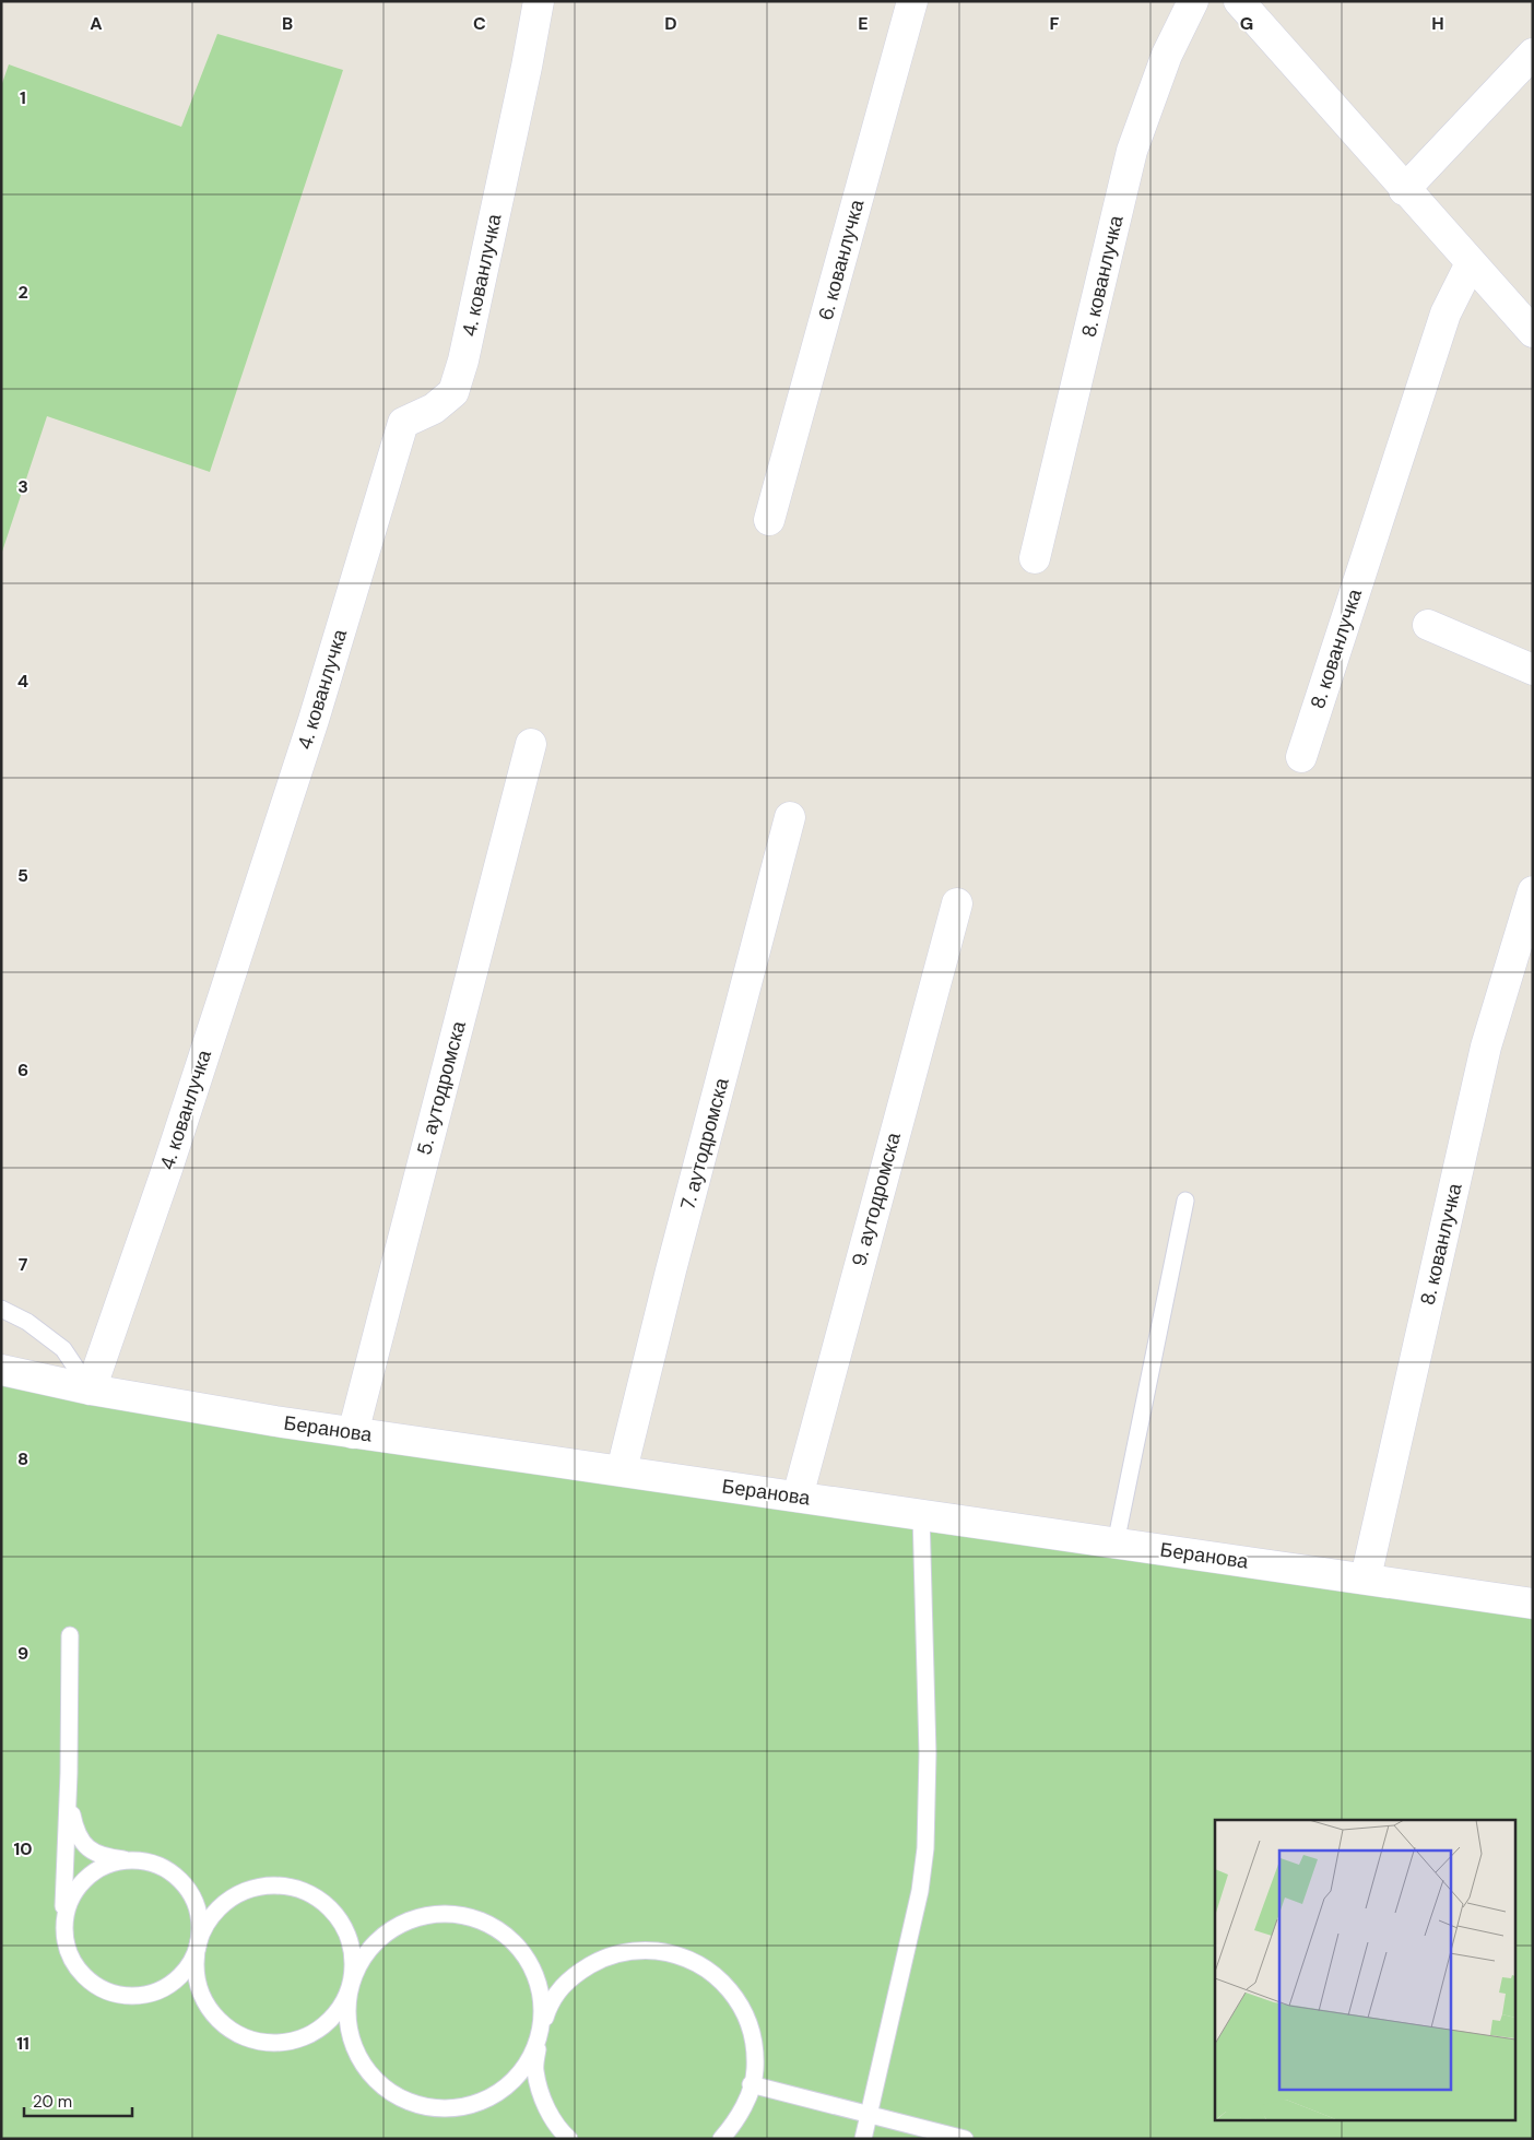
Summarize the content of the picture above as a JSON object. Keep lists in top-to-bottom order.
{
  "streets": {
    "street": [
      "6. кованлучка",
      "4. кованлучка",
      "8. кованлучка",
      "5. аутодромска",
      "7. аутодромска",
      "9. аутодромска",
      "Беранова"
    ]
  },
  "crossings": [
    ["4. кованлучка", "Беранова"],
    ["8. кованлучка", "Беранова"],
    ["5. аутодромска", "Беранова"],
    ["7. аутодромска", "Беранова"],
    ["9. аутодромска", "Беранова"]
  ],
  "scale_bar": "20 m",
  "grid": {
    "columns": [
      "A",
      "B",
      "C",
      "D",
      "E",
      "F",
      "G",
      "H"
    ],
    "rows": [
      "1",
      "2",
      "3",
      "4",
      "5",
      "6",
      "7",
      "8",
      "9",
      "10",
      "11"
    ]
  }
}
